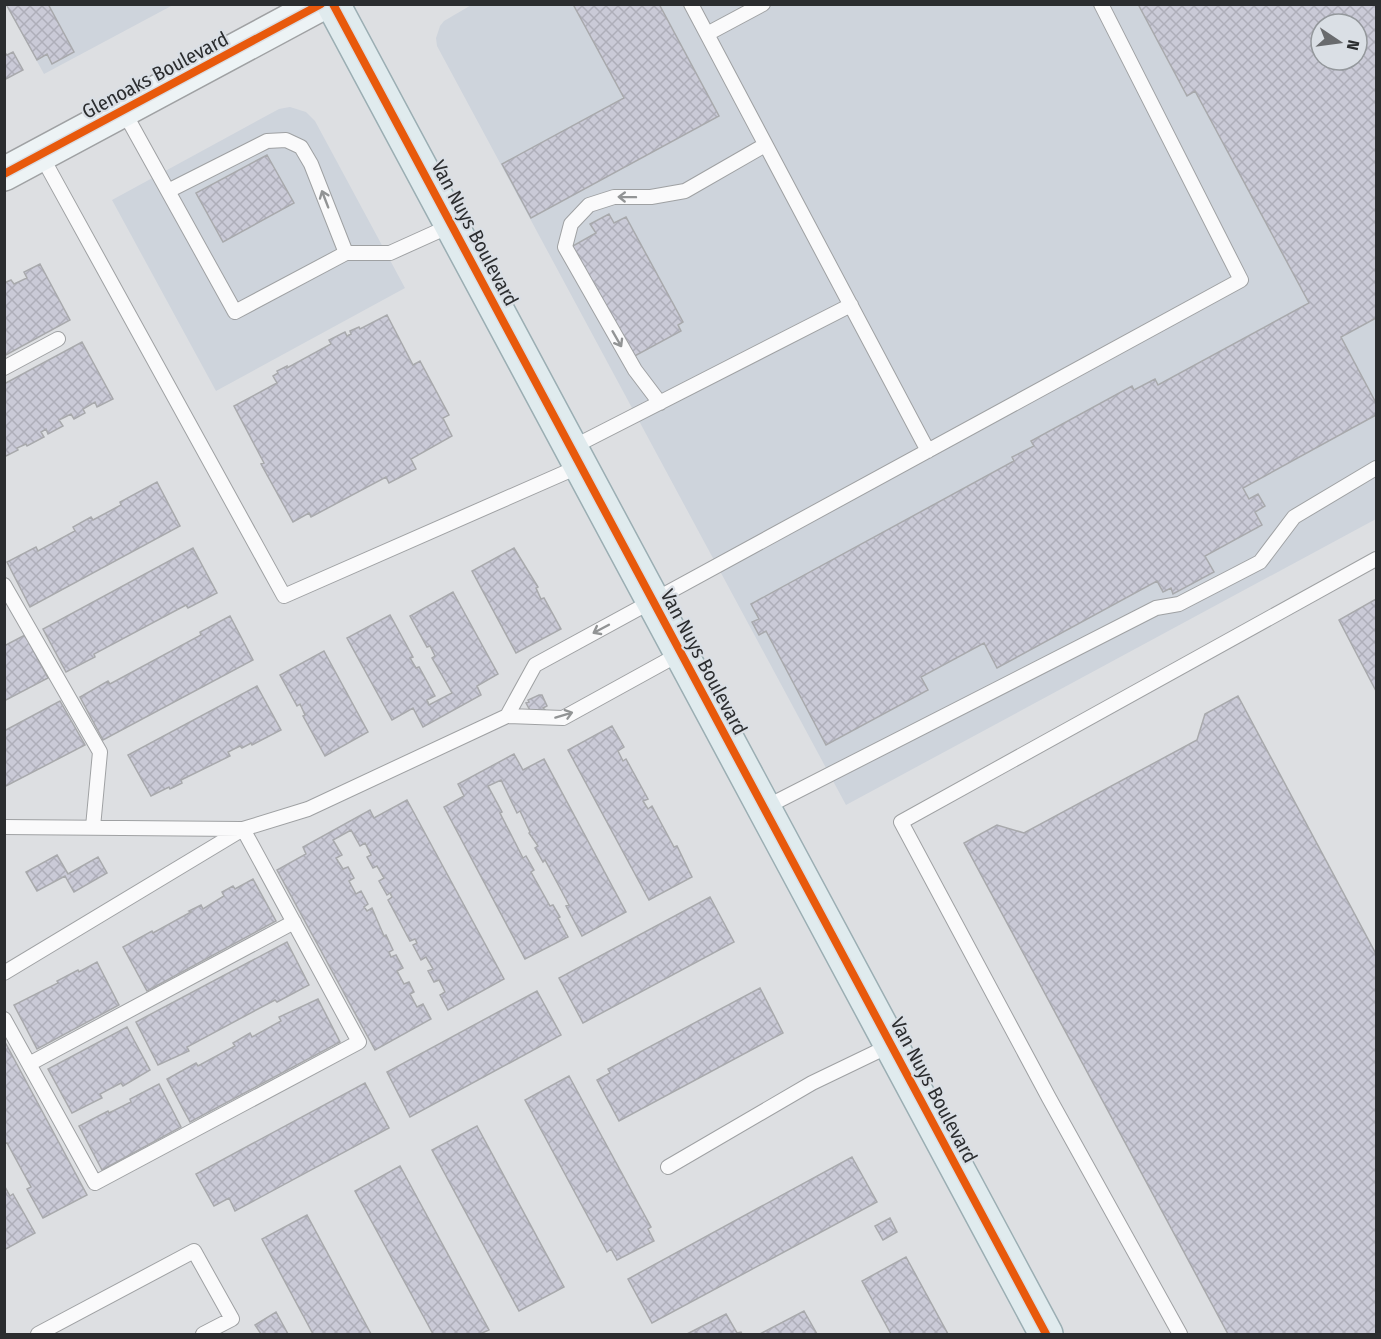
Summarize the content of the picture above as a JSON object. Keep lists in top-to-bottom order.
{
  "streets": {
    "main road": ["Glenoaks Boulevard", "Van Nuys Boulevard"]
  },
  "north": "right"
}
